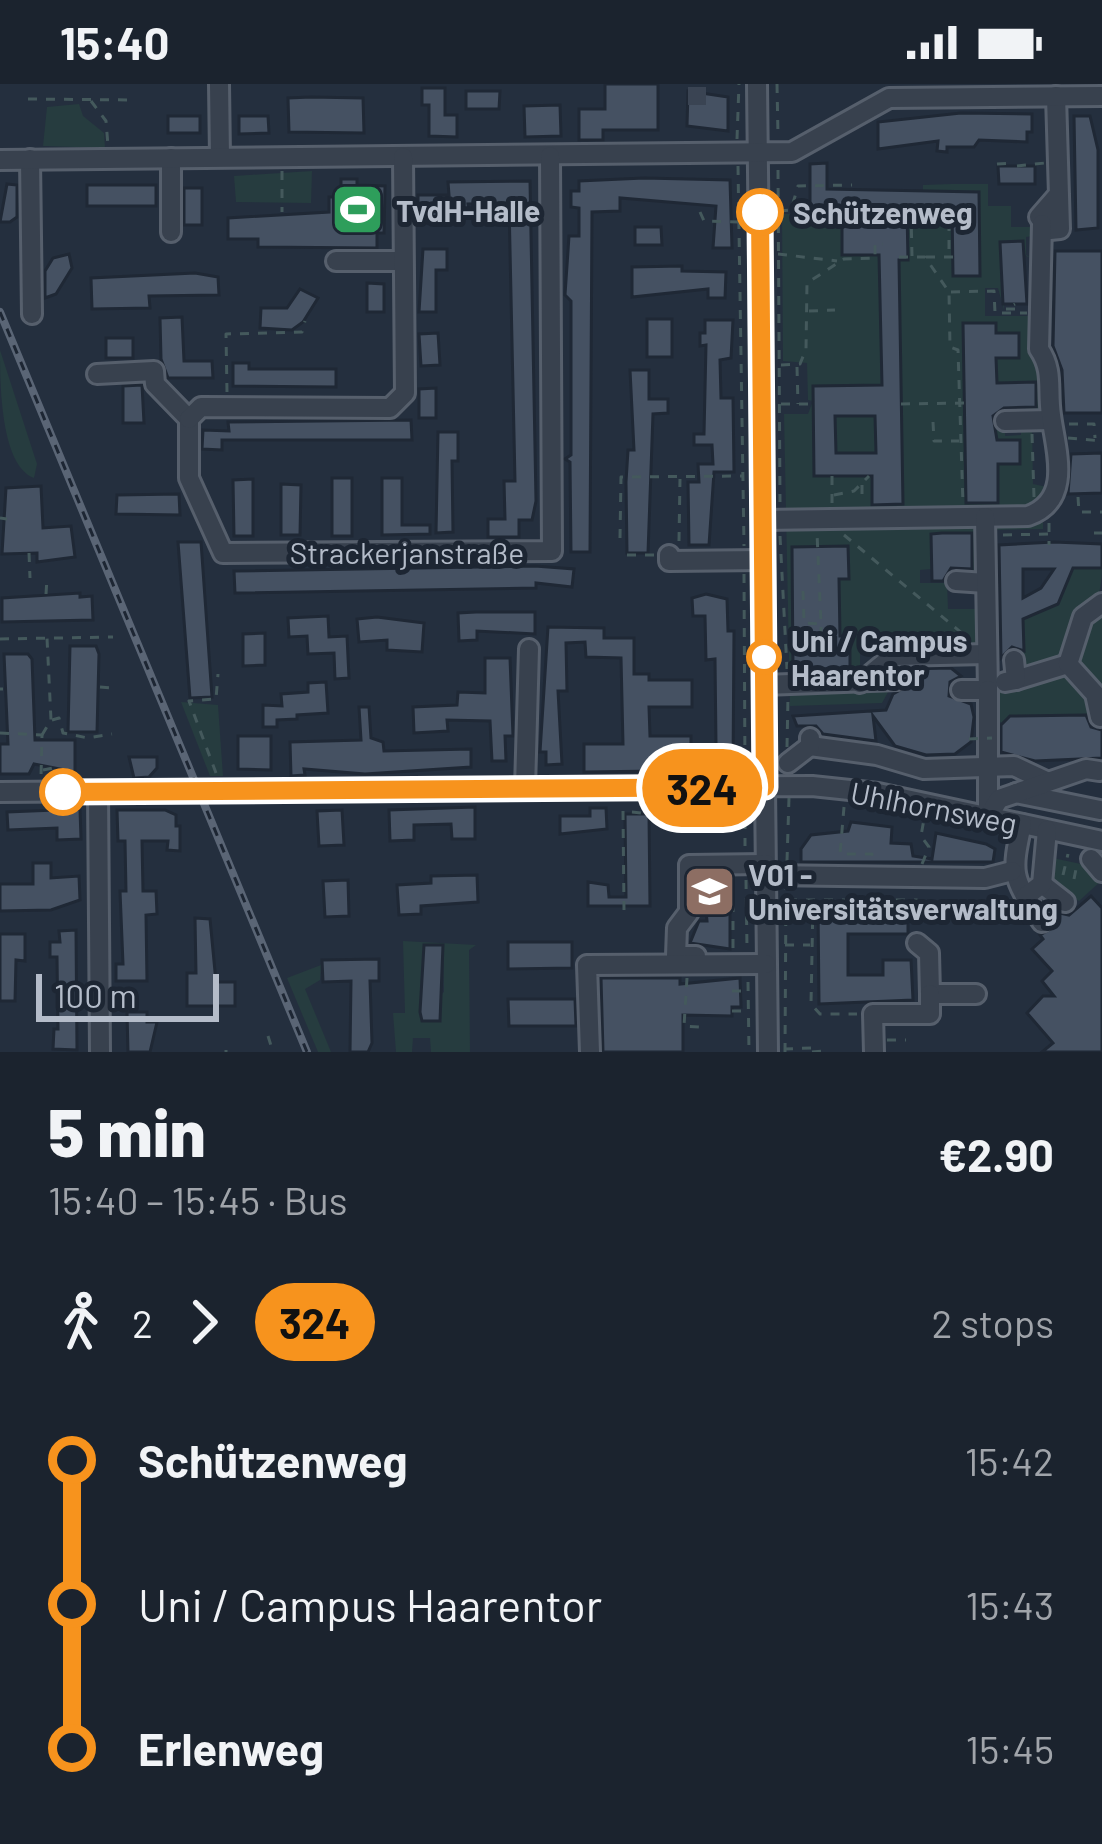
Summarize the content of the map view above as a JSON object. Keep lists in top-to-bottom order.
{
  "streets": {
    "street": ["Strackerjanstraße", "Uhlhornsweg"]
  },
  "places": {
    "sports": ["TvdH-Halle"],
    "other": ["Schützenweg", "Uni / Campus Haarentor"],
    "school or university": ["V01 - Universitätsverwaltung"]
  },
  "lines": ["bus line 324"],
  "scale_bar": "100 m",
  "page": {
    "status": "15:40",
    "on_map": "324",
    "scale": "100 m",
    "heading": ["5 min", "15:40 – 15:45 · Bus", "€2.90"],
    "legs": ["2", "324", "2 stops"],
    "list": [
      {
        "name": "Schützenweg",
        "value": "15:42"
      },
      {
        "name": "Uni / Campus Haarentor",
        "value": "15:43"
      },
      {
        "name": "Erlenweg",
        "value": "15:45"
      }
    ]
  }
}
